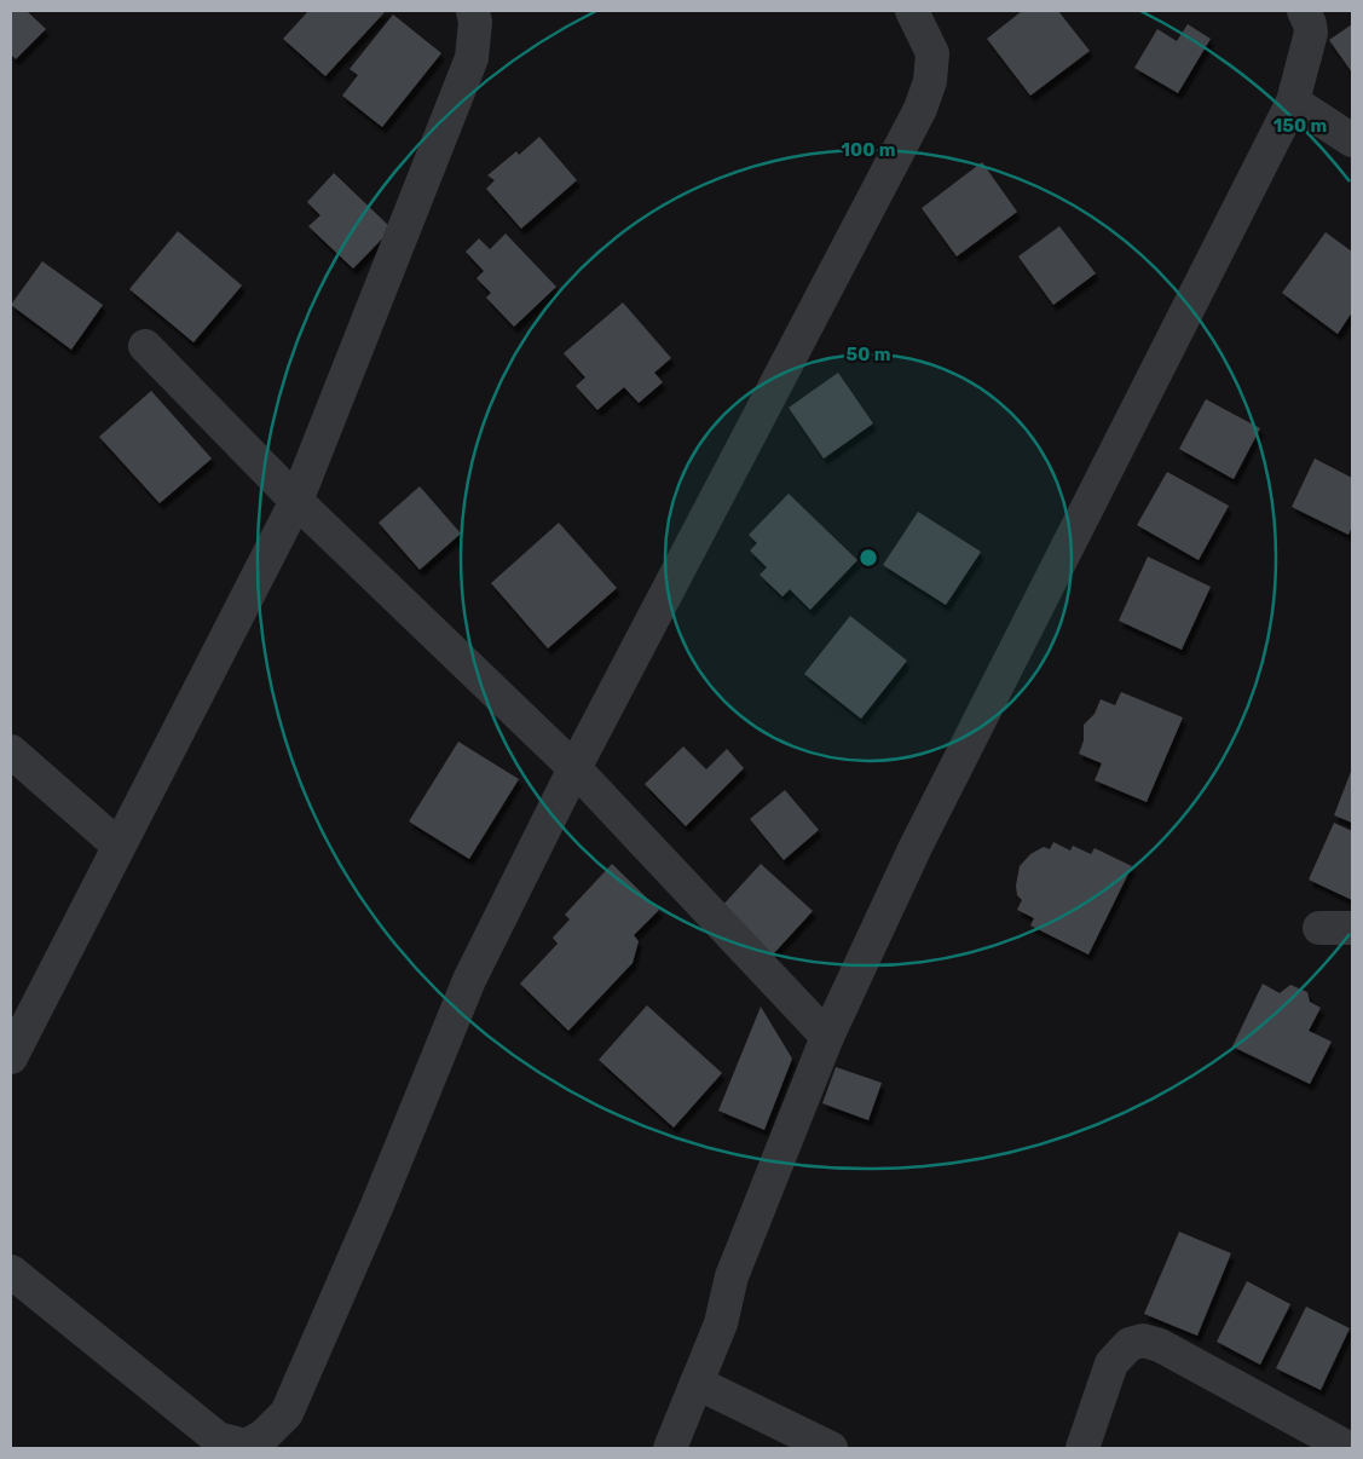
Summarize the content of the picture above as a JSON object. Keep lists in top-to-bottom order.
{
  "rings": ["150 m", "100 m", "50 m"]
}
